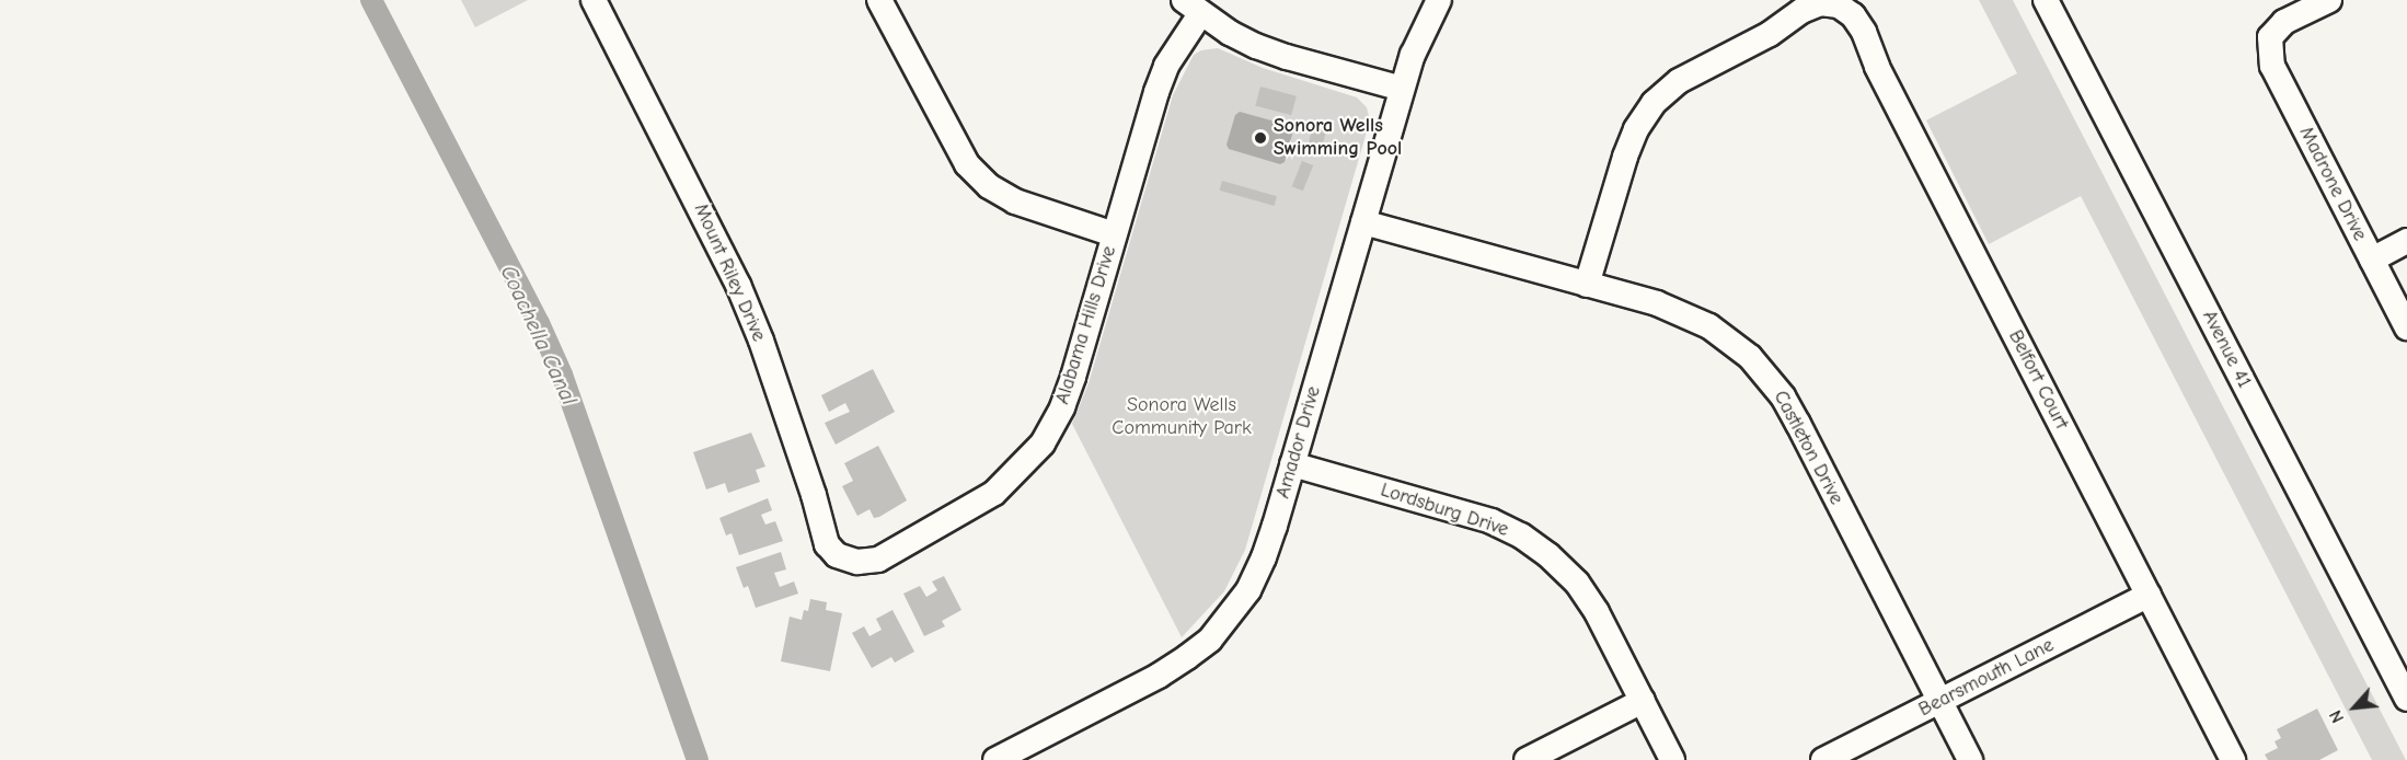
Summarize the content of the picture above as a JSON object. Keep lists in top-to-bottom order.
{
  "streets": {
    "street": [
      "Madrone Drive",
      "Mount Riley Drive",
      "Alabama Hills Drive",
      "Avenue 41",
      "Belfort Court",
      "Amador Drive",
      "Castleton Drive",
      "Lordsburg Drive",
      "Bearsmouth Lane"
    ]
  },
  "crossings": [
    ["Mount Riley Drive", "Alabama Hills Drive"],
    ["Belfort Court", "Castleton Drive"],
    ["Belfort Court", "Bearsmouth Lane"],
    ["Amador Drive", "Castleton Drive"],
    ["Amador Drive", "Lordsburg Drive"],
    ["Castleton Drive", "Bearsmouth Lane"]
  ],
  "water": ["Coachella Canal"],
  "parks": ["Sonora Wells Community Park"],
  "places": ["Sonora Wells Swimming Pool"],
  "north": "bottom left"
}
